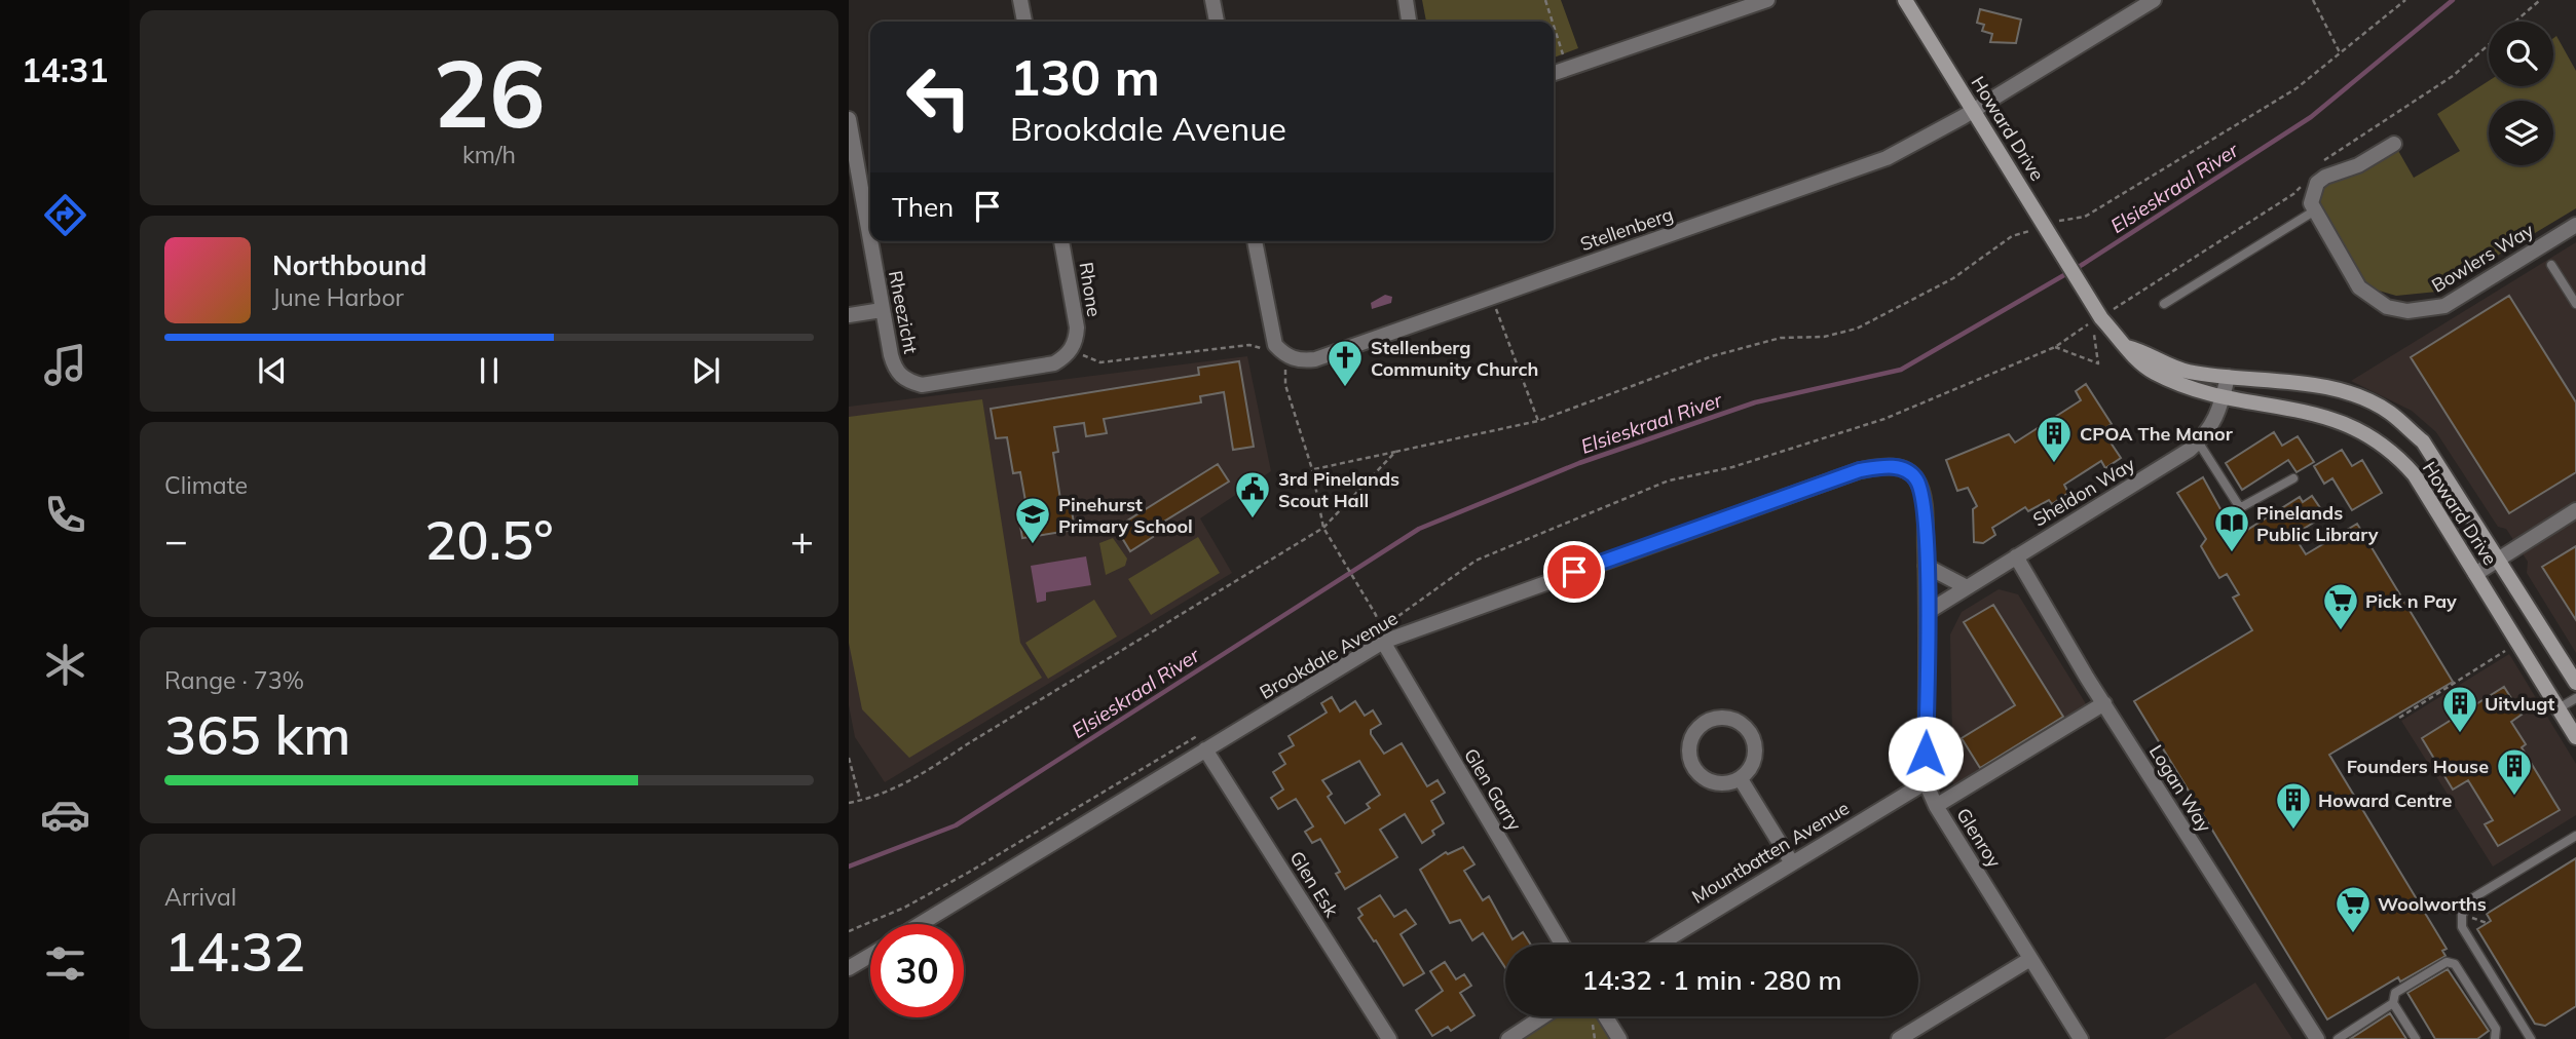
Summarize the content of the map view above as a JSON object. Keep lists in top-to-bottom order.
{
  "streets": {
    "street": [
      "Howard Drive",
      "Stellenberg",
      "Bowlers Way",
      "Rhone",
      "Rheezicht",
      "Sheldon Way",
      "Brookdale Avenue",
      "Logan Way",
      "Glen Garry",
      "Glenroy",
      "Mountbatten Avenue",
      "Glen Esk"
    ]
  },
  "crossings": [
    ["Howard Drive", "Stellenberg"],
    ["Howard Drive", "Sheldon Way"],
    ["Rhone", "Rheezicht"],
    ["Sheldon Way", "Logan Way"],
    ["Sheldon Way", "Glenroy"],
    ["Brookdale Avenue", "Glen Garry"],
    ["Brookdale Avenue", "Glenroy"],
    ["Brookdale Avenue", "Glen Esk"],
    ["Glenroy", "Mountbatten Avenue"]
  ],
  "water": ["Elsieskraal River"],
  "places": {
    "church": ["Stellenberg Community Church"],
    "building": [
      "CPOA The Manor",
      "Uitvlugt",
      "Founders House",
      "Howard Centre"
    ],
    "public building": ["3rd Pinelands Scout Hall"],
    "school or university": ["Pinehurst Primary School"],
    "library": ["Pinelands Public Library"],
    "supermarket": ["Pick n Pay", "Woolworths"]
  },
  "page": {
    "tabs": "14:31",
    "tile": [
      ["26", "km/h"],
      "Climate",
      ["Range · 73%", "365 km"],
      ["Arrival", "14:32"]
    ],
    "turn": ["130 m", "Brookdale Avenue"],
    "then": "Then",
    "song": ["Northbound", "June Harbor"],
    "heat": ["−", "20.5°", "+"],
    "limit": "30",
    "trip": "14:32 · 1 min · 280 m"
  }
}
